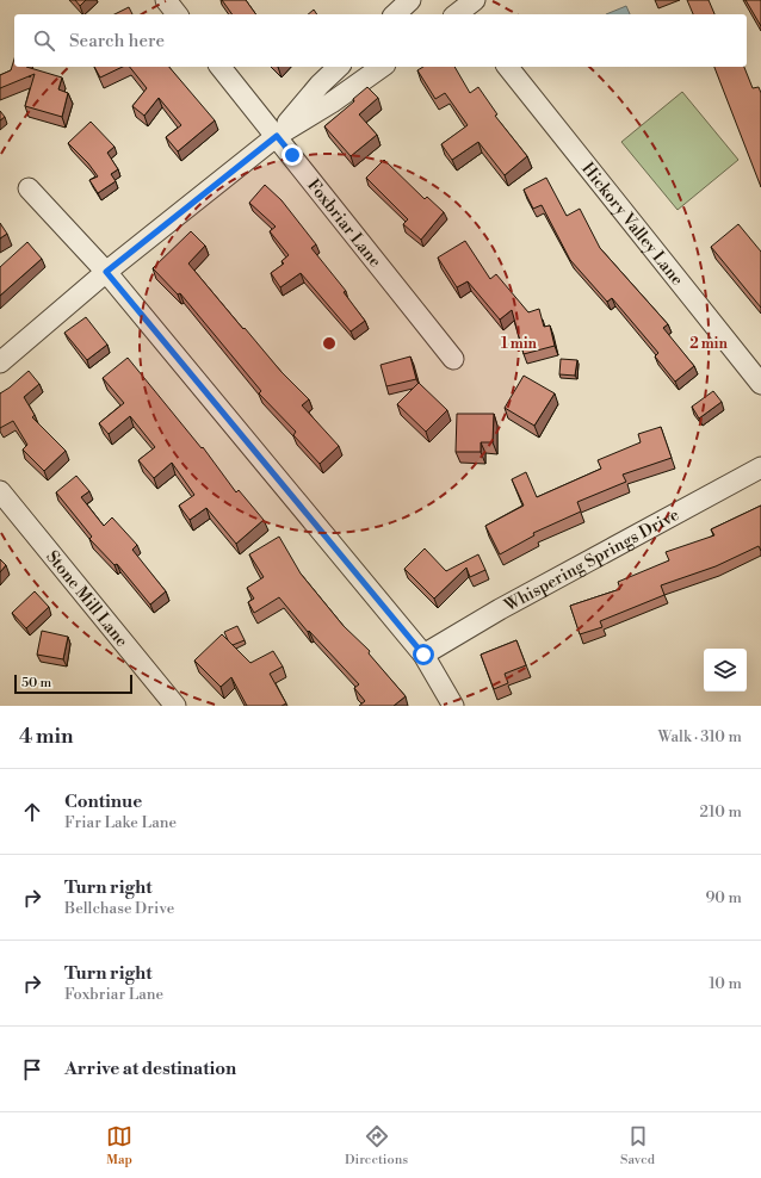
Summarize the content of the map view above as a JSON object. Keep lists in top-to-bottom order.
{
  "streets": {
    "street": [
      "Foxbriar Lane",
      "Hickory Valley Lane",
      "Whispering Springs Drive",
      "Stone Mill Lane"
    ]
  },
  "scale_bar": "50 m",
  "page": {
    "search": "Search here",
    "scale": "50 m",
    "heading": ["4 min", "Walk · 310 m"],
    "list": [
      ["Continue", "Friar Lake Lane", "210 m"],
      ["Turn right", "Bellchase Drive", "90 m"],
      ["Turn right", "Foxbriar Lane", "10 m"],
      "Arrive at destination"
    ],
    "nav": ["Map", "Directions", "Saved"]
  },
  "rings": ["1 min", "2 min"]
}
